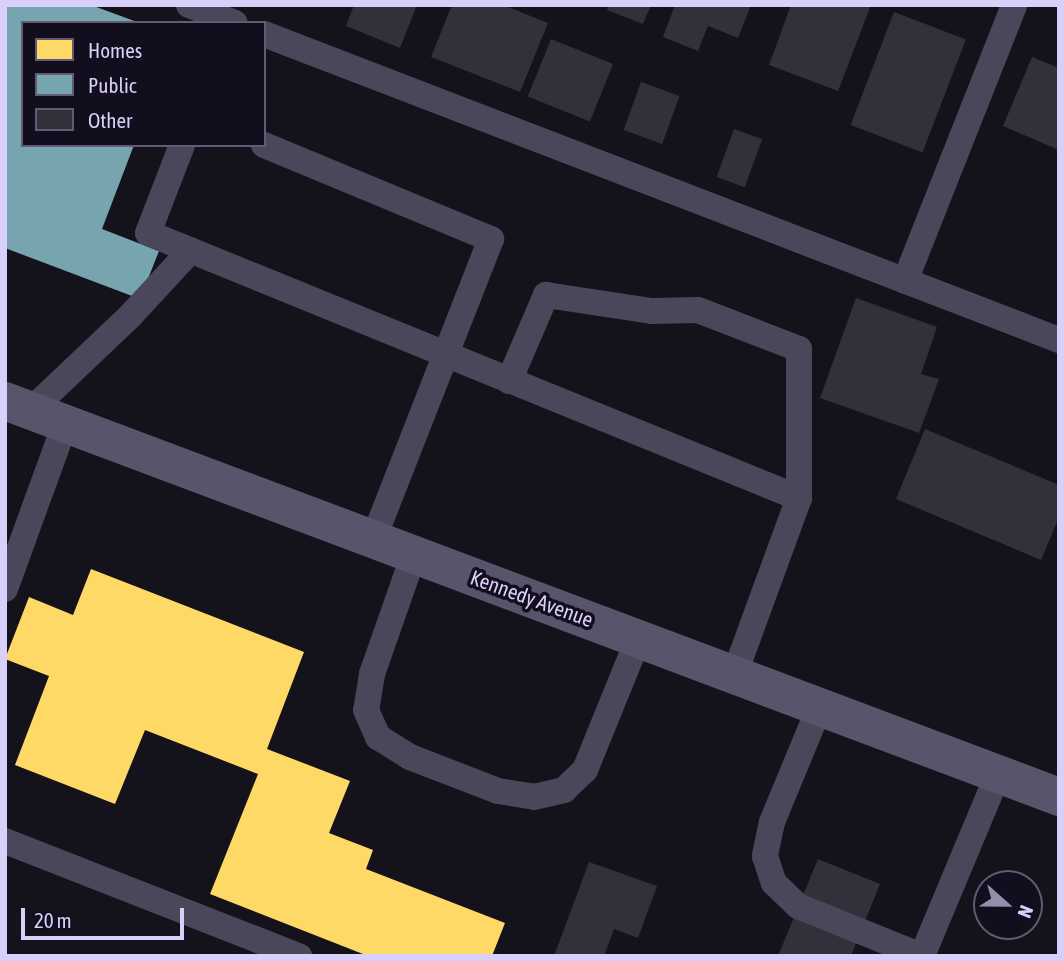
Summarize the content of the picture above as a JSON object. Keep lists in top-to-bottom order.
{
  "streets": {
    "main road": ["Kennedy Avenue"]
  },
  "legend": ["Homes", "Public", "Other"],
  "scale_bar": "20 m",
  "north": "right"
}
